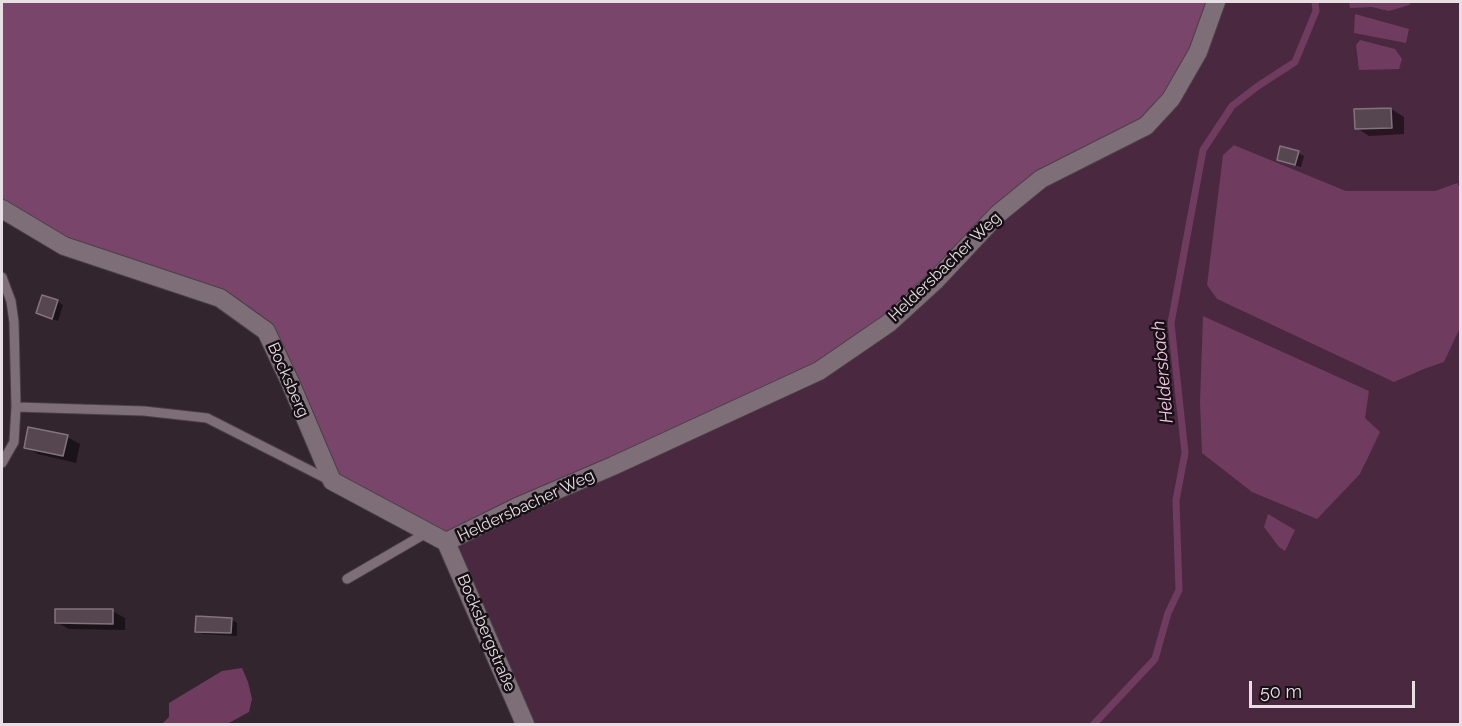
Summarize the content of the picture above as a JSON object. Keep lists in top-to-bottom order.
{
  "streets": {
    "street": ["Heldersbacher Weg", "Bocksberg", "Bocksbergstraße"]
  },
  "crossings": [
    ["Heldersbacher Weg", "Bocksbergstraße"]
  ],
  "water": ["Heldersbach"],
  "scale_bar": "50 m"
}
